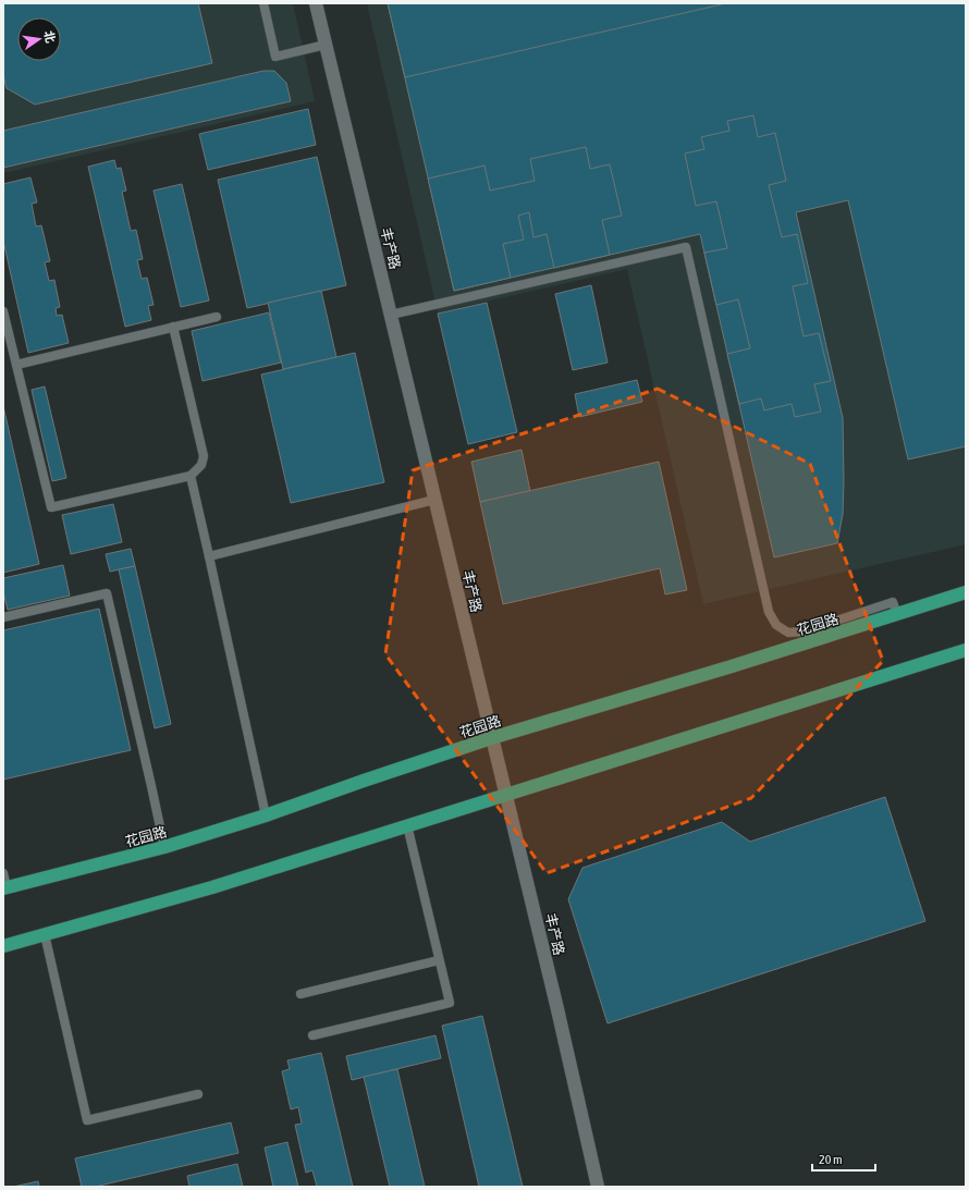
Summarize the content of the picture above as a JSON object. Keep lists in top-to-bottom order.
{
  "streets": {
    "main road": ["花园路"],
    "street": ["丰产路"]
  },
  "crossings": [
    ["丰产路", "花园路"]
  ],
  "scale_bar": "20 m",
  "north": "right"
}
